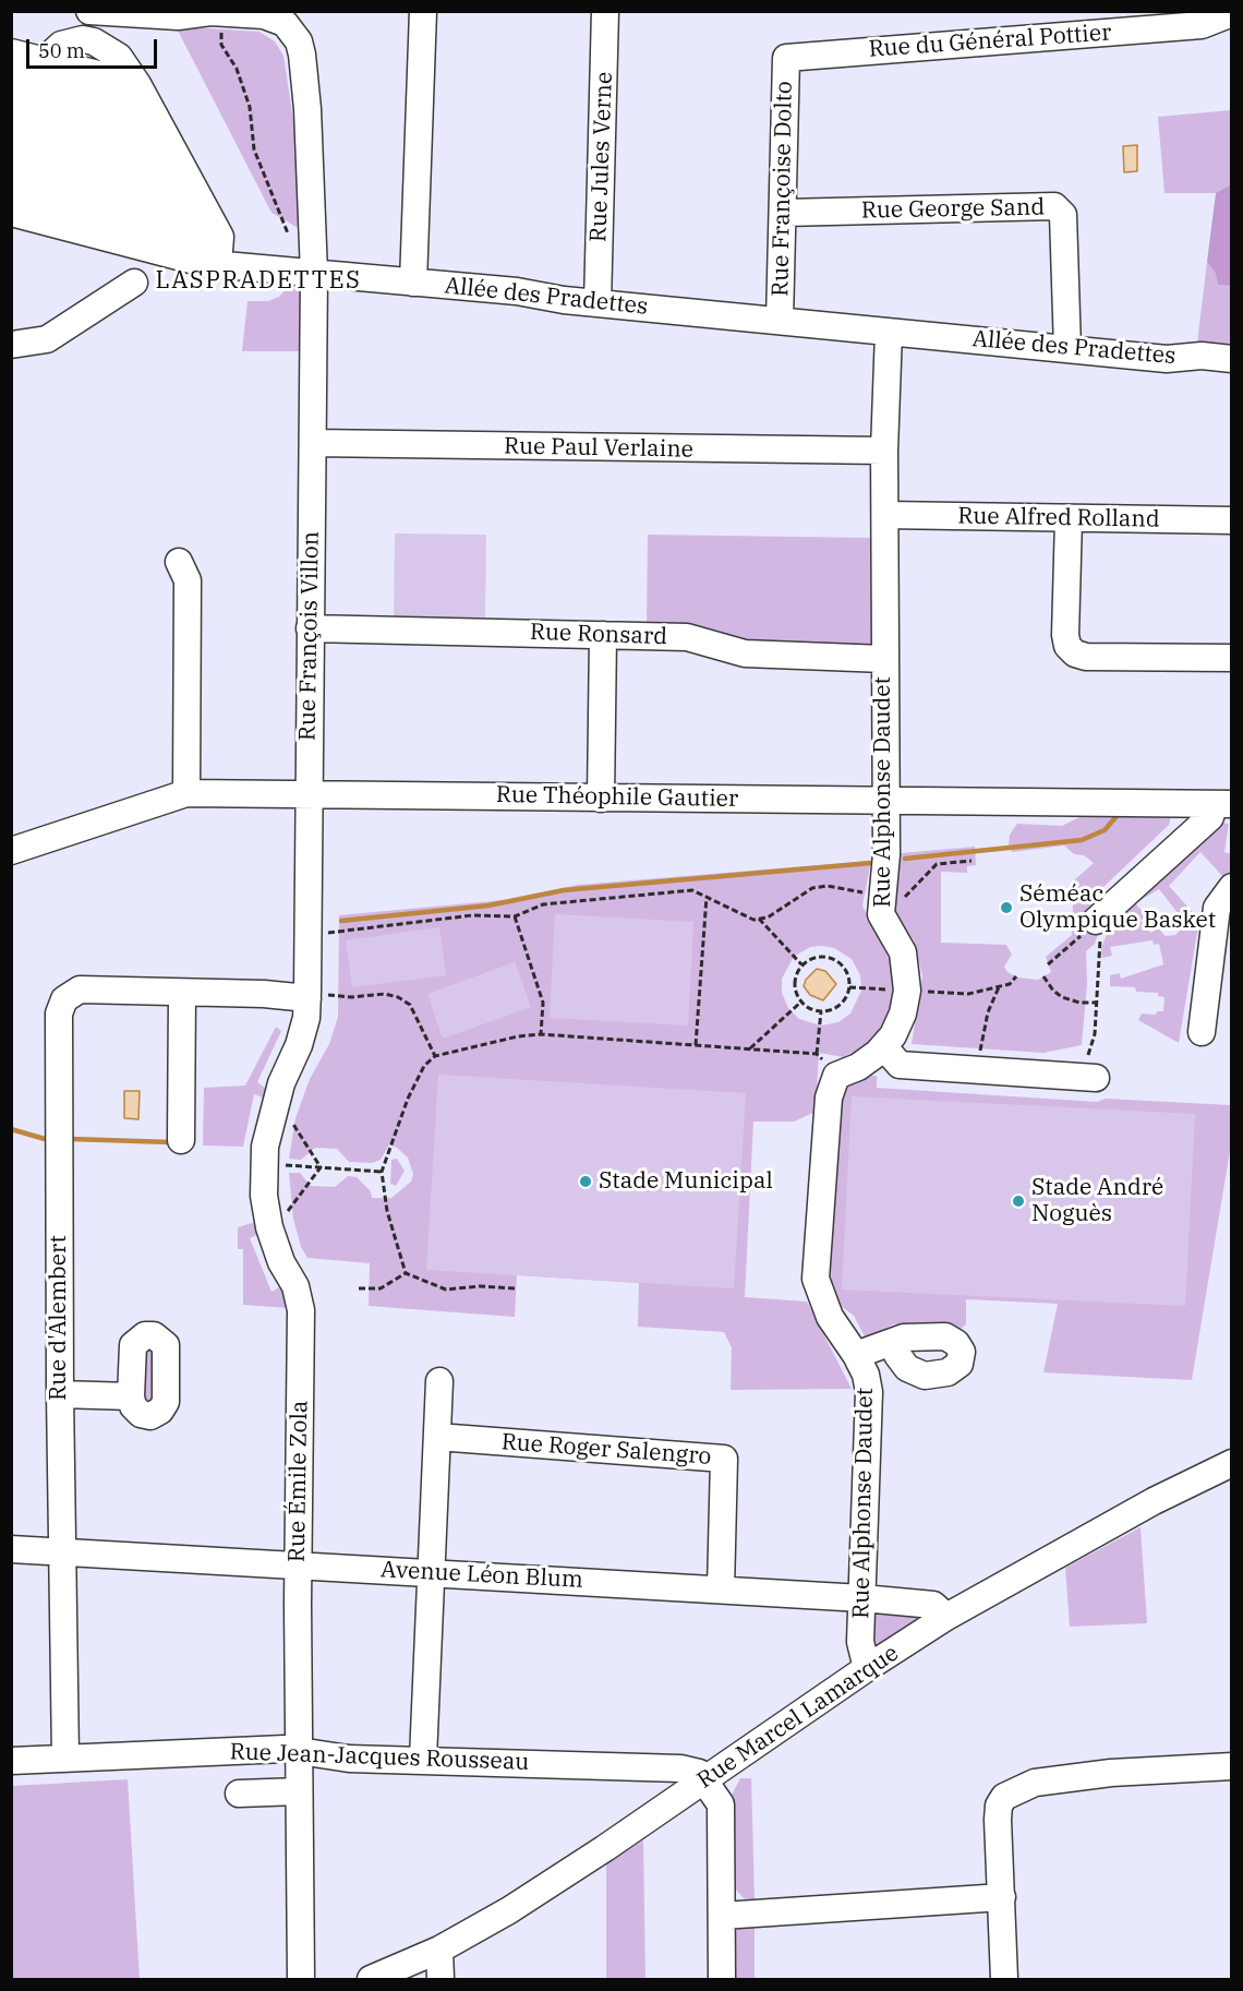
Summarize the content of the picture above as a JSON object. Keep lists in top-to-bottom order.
{
  "streets": {
    "street": [
      "Rue du Général Pottier",
      "Rue Jules Verne",
      "Rue Françoise Dolto",
      "Rue George Sand",
      "Allée des Pradettes",
      "Rue Paul Verlaine",
      "Rue Alfred Rolland",
      "Rue Ronsard",
      "Rue François Villon",
      "Rue Alphonse Daudet",
      "Rue Théophile Gautier",
      "Rue d'Alembert",
      "Rue Roger Salengro",
      "Rue Émile Zola",
      "Avenue Léon Blum",
      "Rue Marcel Lamarque",
      "Rue Jean-Jacques Rousseau"
    ]
  },
  "crossings": [
    ["Rue du Général Pottier", "Rue Françoise Dolto"],
    ["Rue Jules Verne", "Allée des Pradettes"],
    ["Rue Françoise Dolto", "Rue George Sand"],
    ["Rue Françoise Dolto", "Allée des Pradettes"],
    ["Rue George Sand", "Allée des Pradettes"],
    ["Allée des Pradettes", "Rue François Villon"],
    ["Allée des Pradettes", "Rue Alphonse Daudet"],
    ["Rue Paul Verlaine", "Rue François Villon"],
    ["Rue Paul Verlaine", "Rue Alphonse Daudet"],
    ["Rue Alfred Rolland", "Rue Alphonse Daudet"],
    ["Rue Ronsard", "Rue François Villon"],
    ["Rue Ronsard", "Rue Alphonse Daudet"],
    ["Rue François Villon", "Rue Théophile Gautier"],
    ["Rue François Villon", "Rue d'Alembert"],
    ["Rue François Villon", "Rue Émile Zola"],
    ["Rue Alphonse Daudet", "Rue Théophile Gautier"],
    ["Rue Alphonse Daudet", "Avenue Léon Blum"],
    ["Rue Alphonse Daudet", "Rue Marcel Lamarque"],
    ["Rue d'Alembert", "Rue Émile Zola"],
    ["Rue d'Alembert", "Avenue Léon Blum"],
    ["Rue d'Alembert", "Rue Jean-Jacques Rousseau"],
    ["Rue Roger Salengro", "Avenue Léon Blum"],
    ["Rue Émile Zola", "Avenue Léon Blum"],
    ["Rue Émile Zola", "Rue Jean-Jacques Rousseau"],
    ["Avenue Léon Blum", "Rue Marcel Lamarque"],
    ["Rue Marcel Lamarque", "Rue Jean-Jacques Rousseau"]
  ],
  "districts": ["LASPRADETTES"],
  "places": ["Séméac Olympique Basket", "Stade Municipal", "Stade André Noguès"],
  "scale_bar": "50 m"
}
